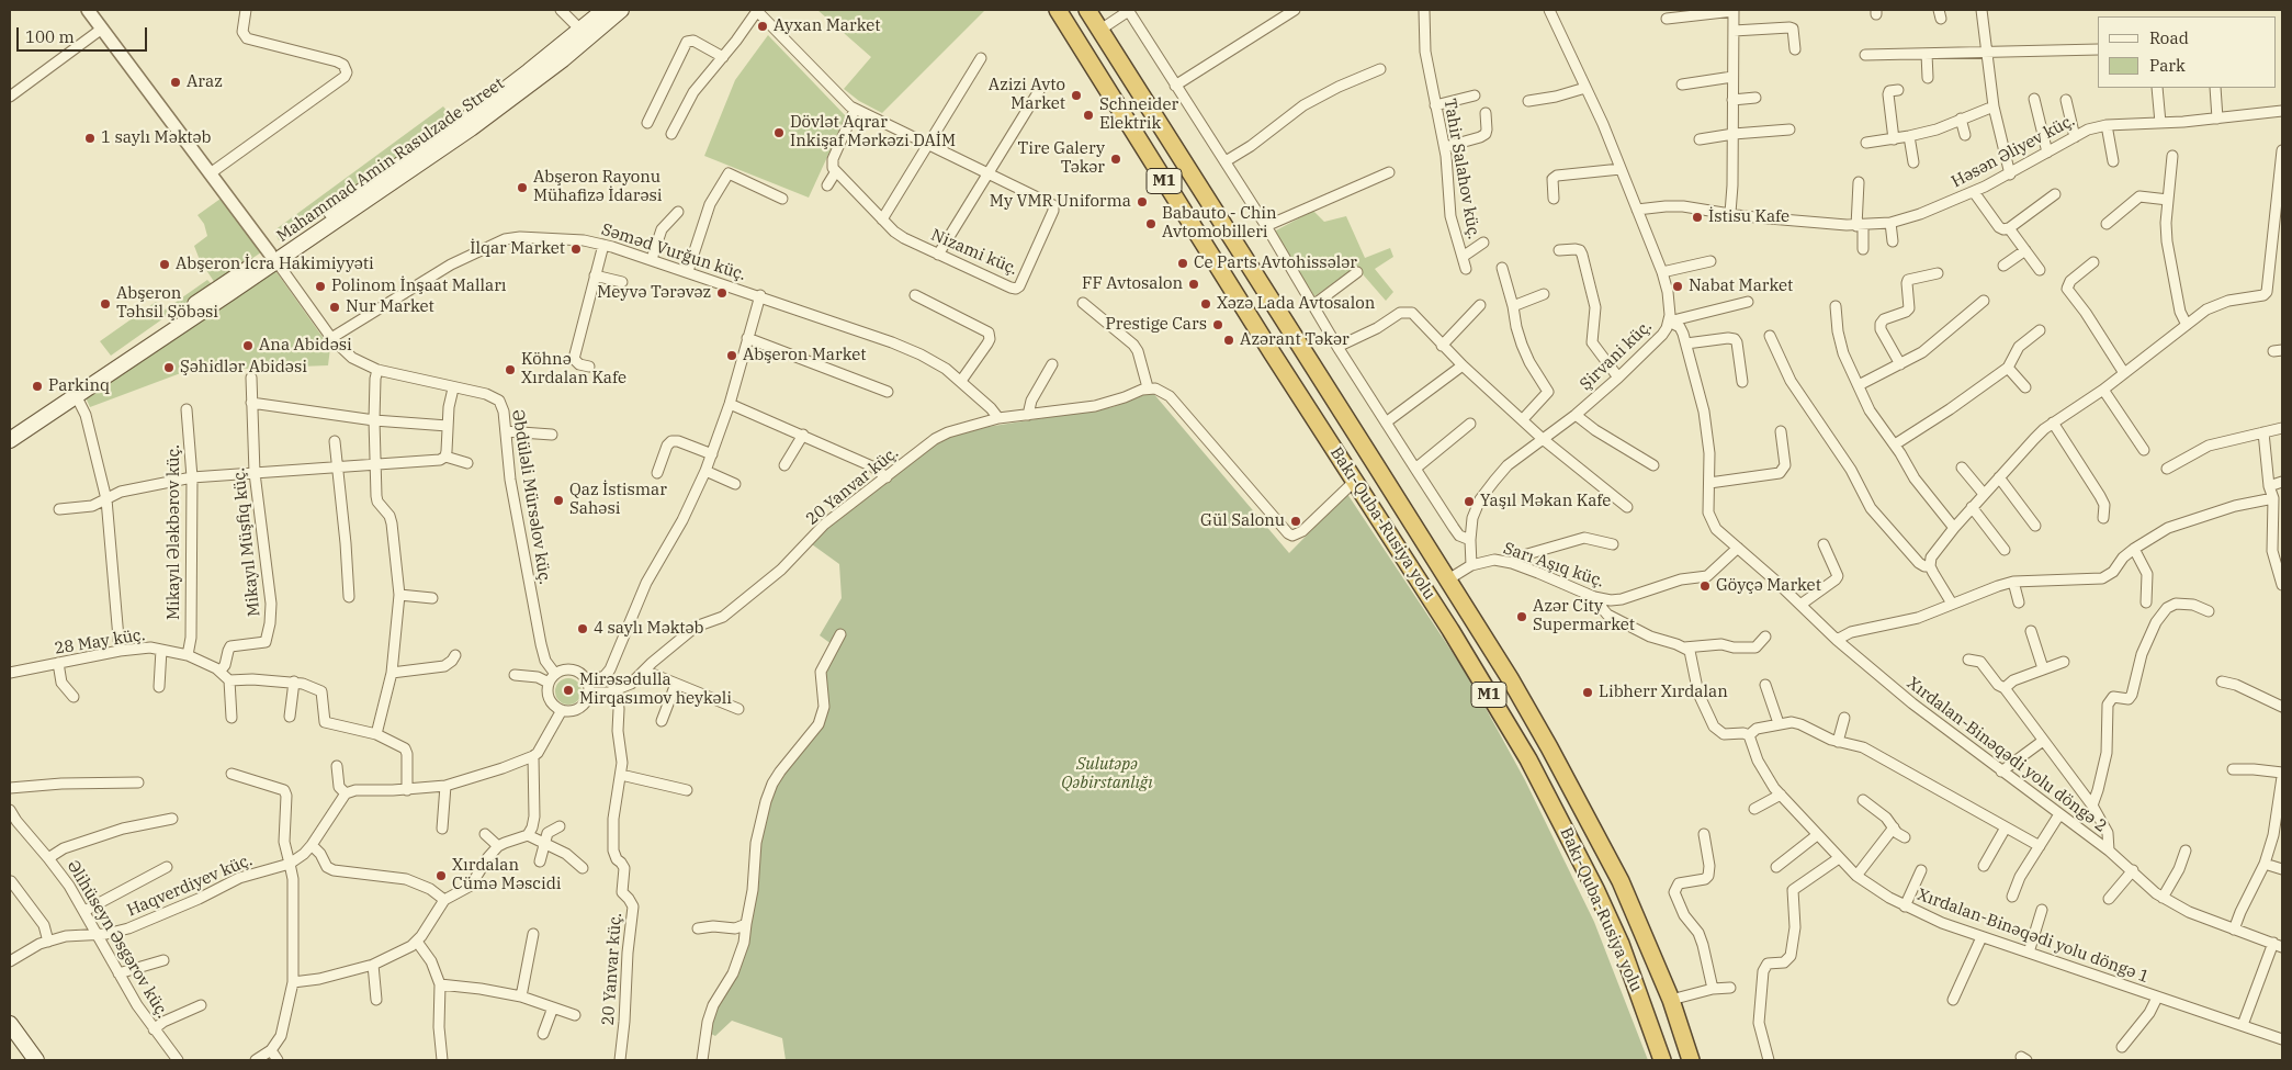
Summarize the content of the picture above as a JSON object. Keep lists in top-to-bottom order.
{
  "streets": {
    "highway": ["M1", "Bakı-Quba-Rusiya yolu"],
    "main road": ["Mahammad Amin Rasulzade Street"],
    "street": [
      "Həsən Əliyev küç.",
      "Tahir Salahov küç.",
      "Səməd Vurğun küç.",
      "Nizami küç.",
      "Şirvani küç.",
      "20 Yanvar küç.",
      "Əbdüləli Mürsəlov küç.",
      "Mikayıl Ələkbərov küç.",
      "Mikayıl Müşfiq küç.",
      "Sarı Aşıq küç.",
      "28 May küç.",
      "Xırdalan-Binəqədi yolu döngə 2",
      "Haqverdiyev küç.",
      "Xırdalan-Binəqədi yolu döngə 1",
      "Əlihüseyn Əsgərov küç."
    ]
  },
  "crossings": [
    ["Həsən Əliyev küç.", "Şirvani küç."],
    ["Mahammad Amin Rasulzade Street", "Əbdüləli Mürsəlov küç."],
    ["Səməd Vurğun küç.", "20 Yanvar küç."],
    ["Səməd Vurğun küç.", "Əbdüləli Mürsəlov küç."],
    ["Şirvani küç.", "Sarı Aşıq küç."],
    ["Bakı-Quba-Rusiya yolu", "Sarı Aşıq küç."],
    ["Mikayıl Ələkbərov küç.", "28 May küç."],
    ["Mikayıl Müşfiq küç.", "28 May küç."],
    ["Sarı Aşıq küç.", "Xırdalan-Binəqədi yolu döngə 2"],
    ["Haqverdiyev küç.", "Əlihüseyn Əsgərov küç."]
  ],
  "parks": ["Sulutəpə Qəbirstanlığı"],
  "places": [
    "Ayxan Market",
    "Araz",
    "Azizi Avto Market",
    "Schneider Elektrik",
    "Dövlət Aqrar Inkişaf Mərkəzi DAİM",
    "1 saylı Məktəb",
    "Tire Galery Təkər",
    "Abşeron Rayonu Mühafizə İdarəsi",
    "My VMR Uniforma",
    "İstisu Kafe",
    "Babauto - Chin Avtomobilleri",
    "İlqar Market",
    "Ce Parts Avtohissələr",
    "Abşeron İcra Hakimiyyəti",
    "FF Avtosalon",
    "Polinom İnşaat Malları",
    "Nabat Market",
    "Meyvə Tərəvəz",
    "Abşeron Təhsil Şöbəsi",
    "Xəzə Lada Avtosalon",
    "Nur Market",
    "Prestige Cars",
    "Azərant Təkər",
    "Ana Abidəsi",
    "Abşeron Market",
    "Şəhidlər Abidəsi",
    "Köhnə Xırdalan Kafe",
    "Parkinq",
    "Qaz İstismar Sahəsi",
    "Yaşıl Məkan Kafe",
    "Gül Salonu",
    "Göyçə Market",
    "Azər City Supermarket",
    "4 saylı Məktəb",
    "Mirəsədulla Mirqasımov heykəli",
    "Libherr Xırdalan",
    "Xırdalan Cümə Məscidi"
  ],
  "legend": ["Road", "Park"],
  "scale_bar": "100 m"
}
